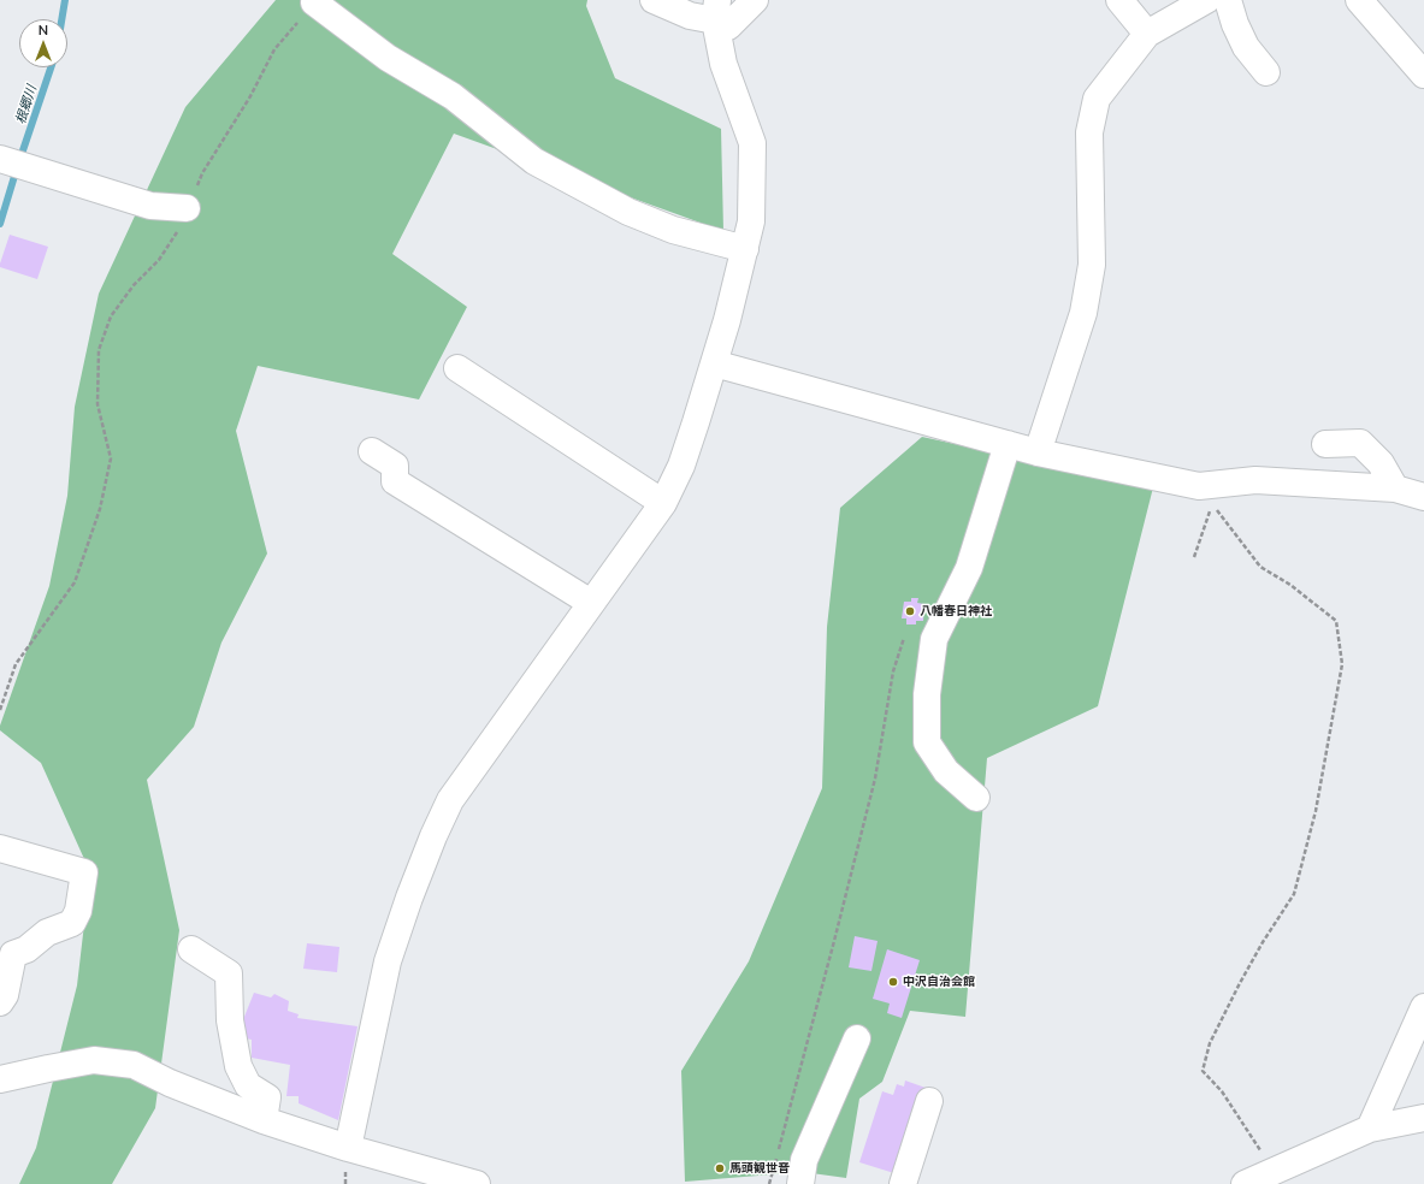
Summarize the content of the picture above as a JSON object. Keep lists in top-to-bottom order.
{
  "water": ["根郷川"],
  "places": ["八幡春日神社", "中沢自治会館", "馬頭観世音"],
  "north": "top"
}
